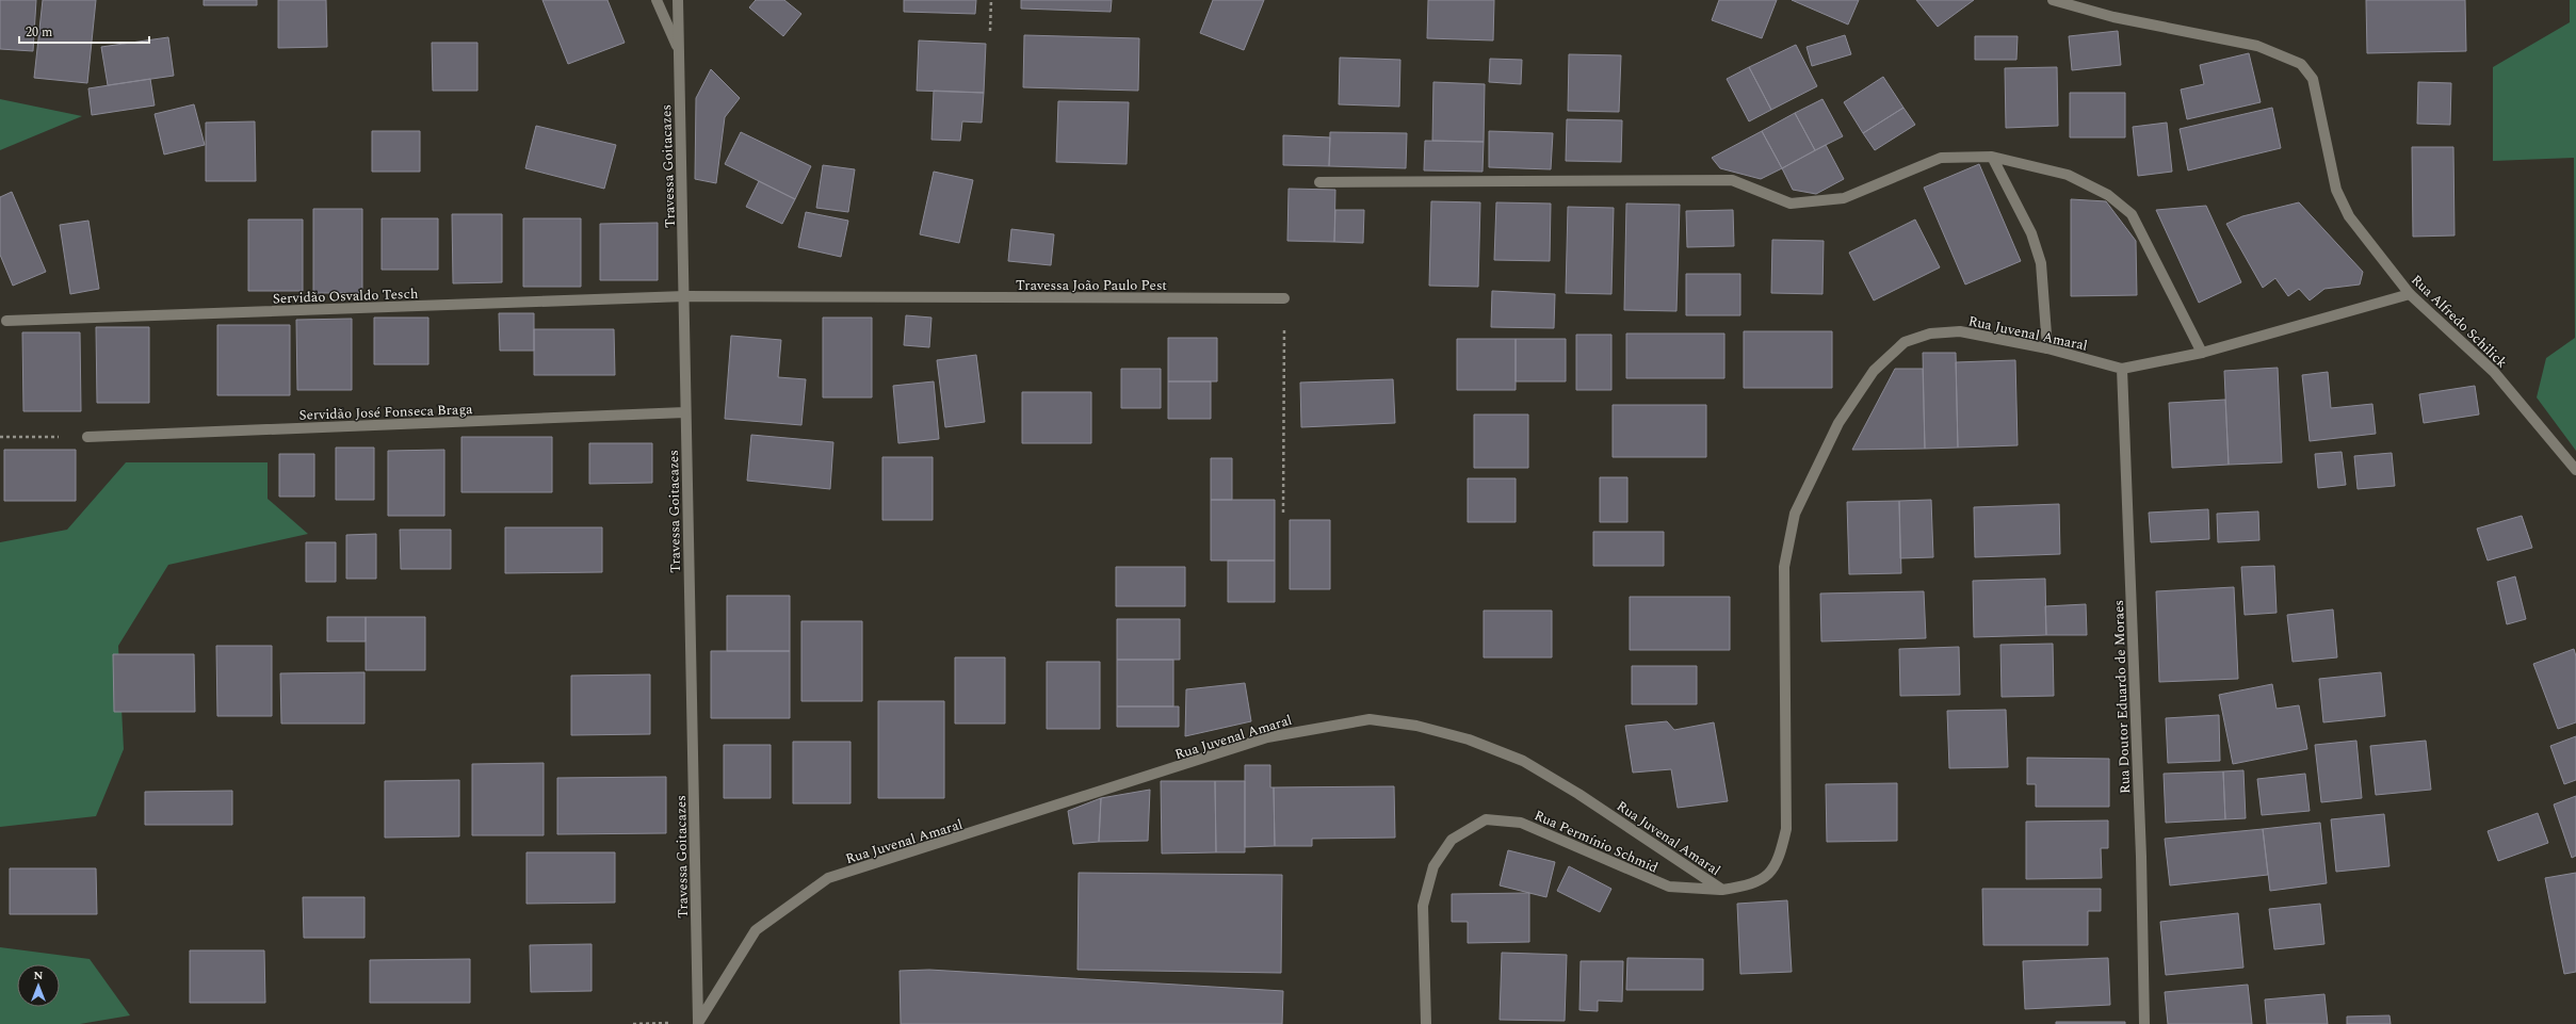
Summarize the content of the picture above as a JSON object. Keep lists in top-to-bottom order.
{
  "streets": {
    "street": [
      "Travessa Goitacazes",
      "Travessa João Paulo Pest",
      "Servidão Osvaldo Tesch",
      "Rua Alfredo Schilick",
      "Rua Juvenal Amaral",
      "Servidão José Fonseca Braga",
      "Rua Doutor Eduardo de Moraes",
      "Rua Permínio Schmid"
    ]
  },
  "crossings": [
    ["Travessa Goitacazes", "Travessa João Paulo Pest"],
    ["Travessa Goitacazes", "Servidão Osvaldo Tesch"],
    ["Travessa Goitacazes", "Rua Juvenal Amaral"],
    ["Travessa Goitacazes", "Servidão José Fonseca Braga"],
    ["Travessa João Paulo Pest", "Servidão Osvaldo Tesch"],
    ["Rua Alfredo Schilick", "Rua Juvenal Amaral"],
    ["Rua Juvenal Amaral", "Rua Doutor Eduardo de Moraes"],
    ["Rua Juvenal Amaral", "Rua Permínio Schmid"]
  ],
  "scale_bar": "20 m",
  "north": "top"
}
